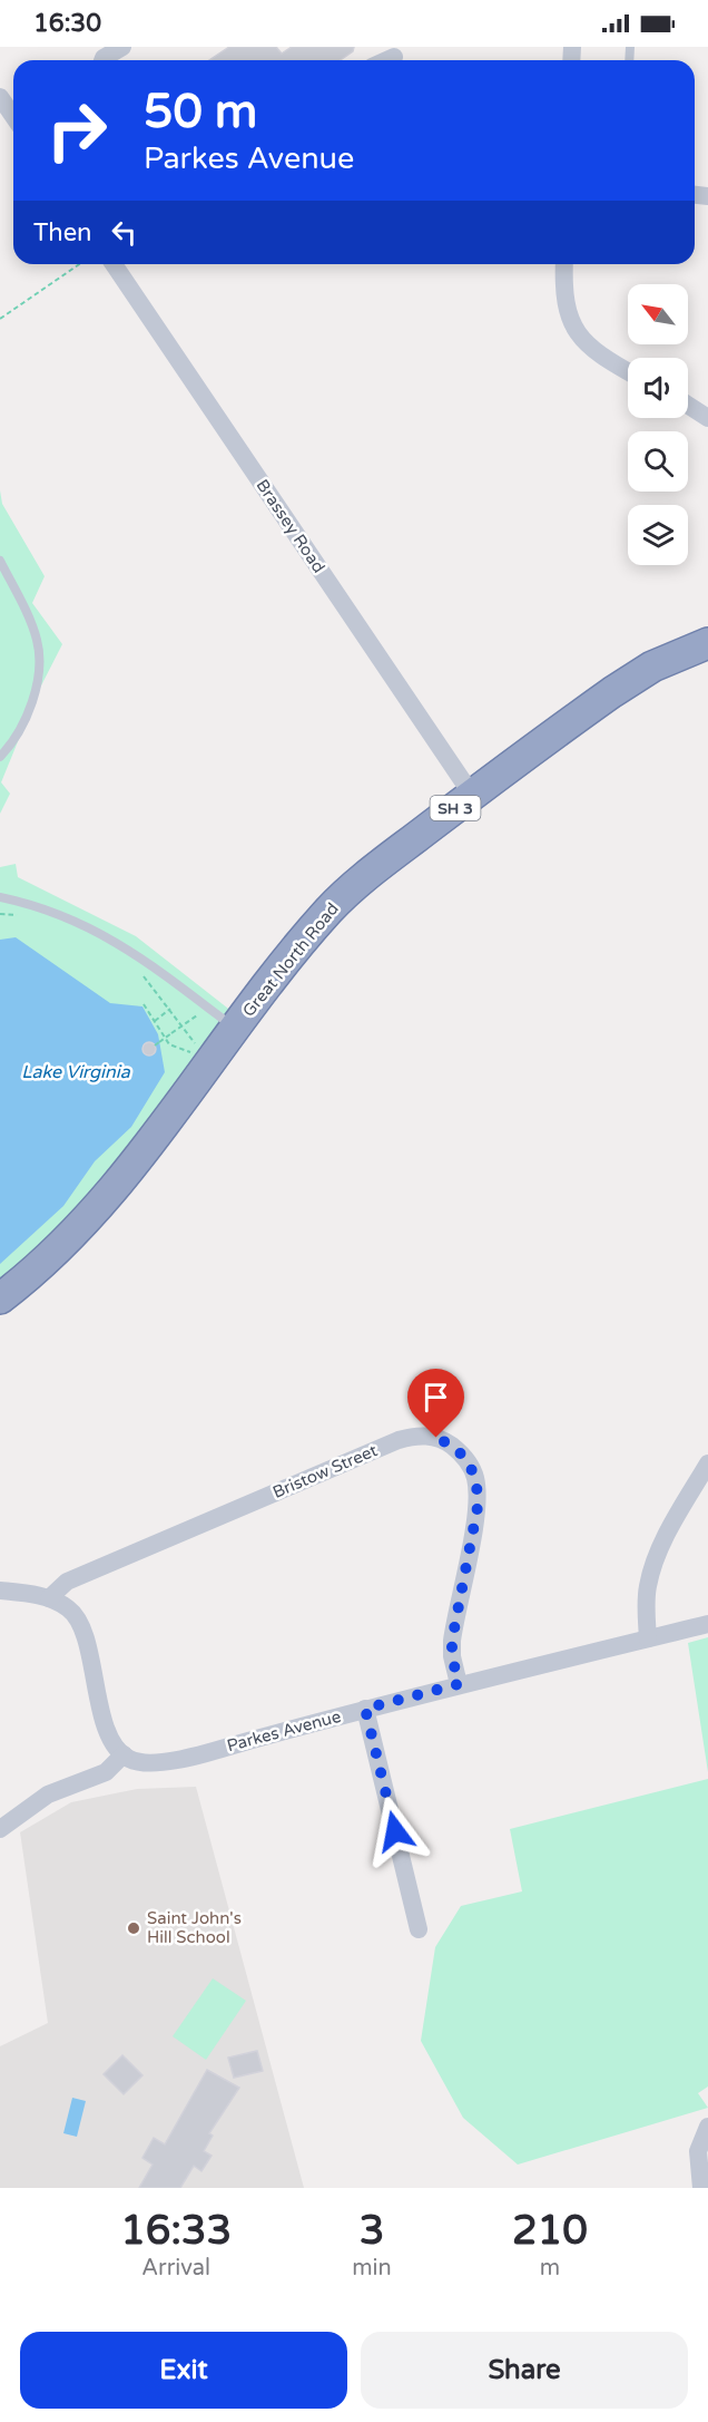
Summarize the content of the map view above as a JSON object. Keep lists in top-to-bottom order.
{
  "streets": {
    "highway": ["SH 3", "Great North Road"],
    "street": ["Brassey Road", "Bristow Street", "Parkes Avenue"]
  },
  "crossings": [
    ["Brassey Road", "Great North Road"],
    ["Bristow Street", "Parkes Avenue"]
  ],
  "water": ["Lake Virginia"],
  "places": ["Saint John's Hill School"],
  "north": "top left",
  "page": {
    "status": "16:30",
    "turn": ["50 m", "Parkes Avenue"],
    "then": "Then",
    "eta": [
      "16:33",
      "Arrival",
      "3",
      "min",
      "210",
      "m"
    ],
    "buttons": ["Exit", "Share"]
  }
}
